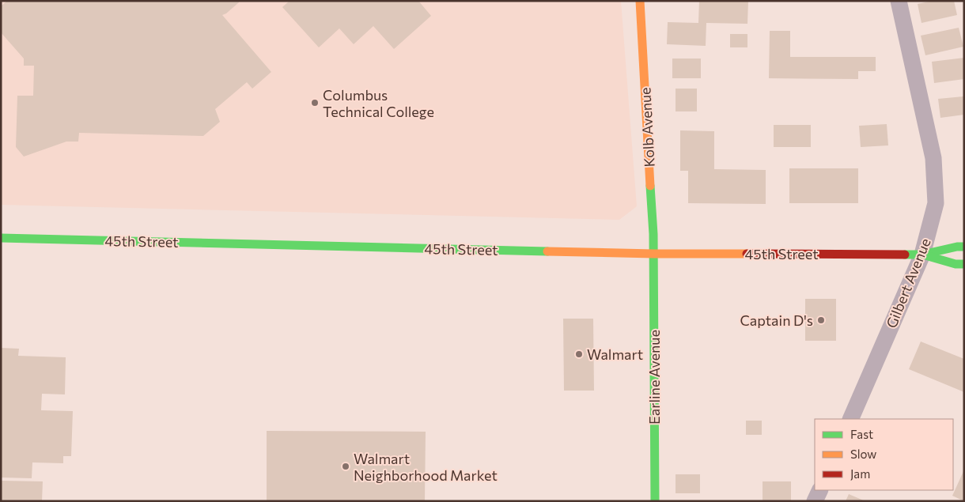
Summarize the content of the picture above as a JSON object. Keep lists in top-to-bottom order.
{
  "streets": {
    "main road": ["Kolb Avenue", "45th Street", "Earline Avenue"],
    "street": ["Gilbert Avenue"]
  },
  "crossings": [
    ["Kolb Avenue", "45th Street"],
    ["Kolb Avenue", "Earline Avenue"],
    ["45th Street", "Gilbert Avenue"],
    ["45th Street", "Earline Avenue"]
  ],
  "places": [
    "Columbus Technical College",
    "Captain D's",
    "Walmart",
    "Walmart Neighborhood Market"
  ],
  "legend": ["Fast", "Slow", "Jam"]
}
